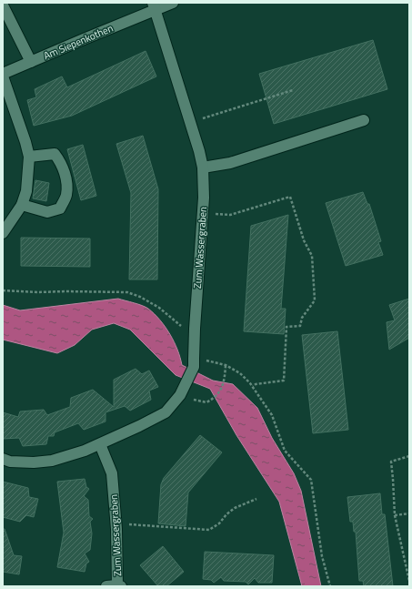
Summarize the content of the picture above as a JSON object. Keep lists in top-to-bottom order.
{
  "streets": {
    "street": ["Am Siepenkothen", "Zum Wassergraben"]
  },
  "crossings": [
    ["Am Siepenkothen", "Zum Wassergraben"]
  ]
}
